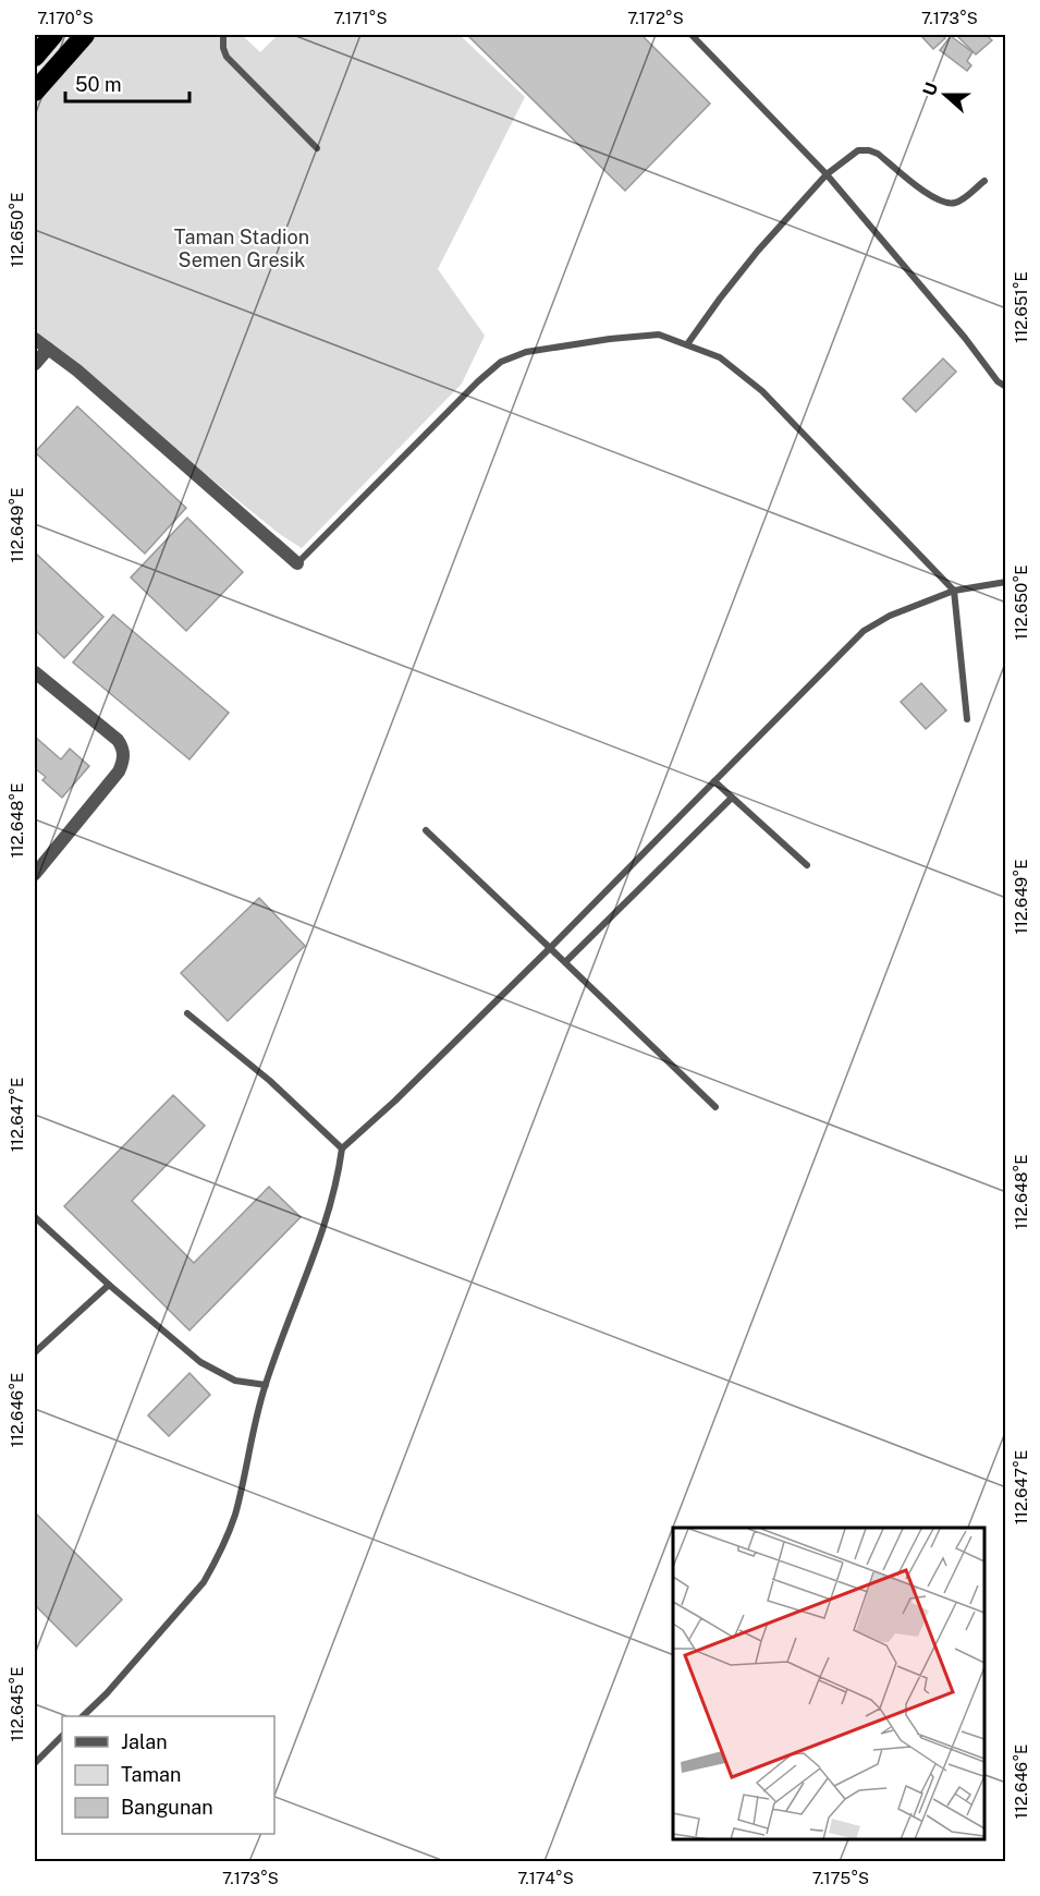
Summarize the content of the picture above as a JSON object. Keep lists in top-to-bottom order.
{
  "parks": ["Taman Stadion Semen Gresik"],
  "legend": ["Jalan", "Taman", "Bangunan"],
  "scale_bar": "50 m",
  "north": "left",
  "coordinates": [
    "7.170°S",
    "7.171°S",
    "7.172°S",
    "7.173°S",
    "112.650°E",
    "112.651°E",
    "112.649°E",
    "112.648°E",
    "112.647°E",
    "112.646°E",
    "112.645°E",
    "7.174°S",
    "7.175°S"
  ]
}
